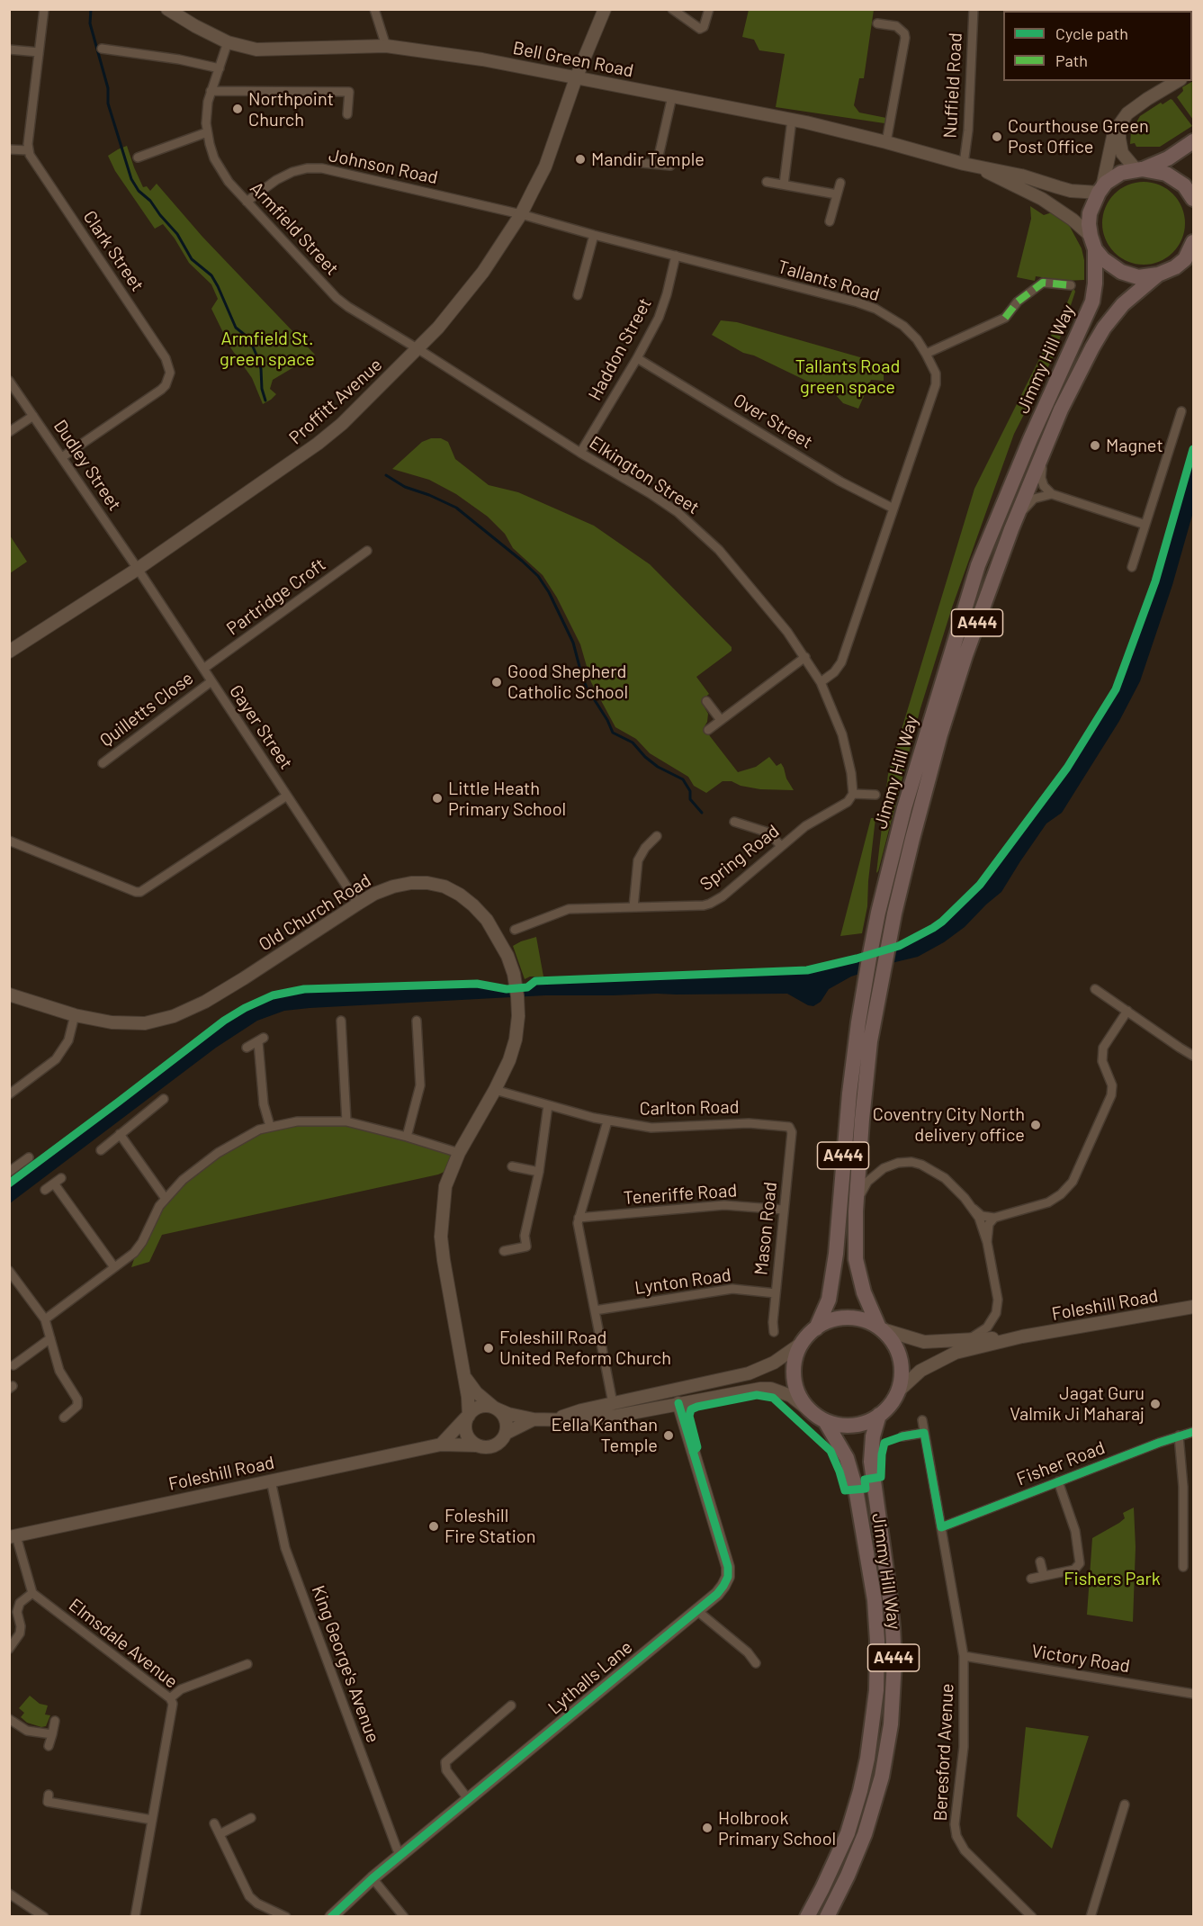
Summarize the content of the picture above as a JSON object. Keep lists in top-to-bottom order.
{
  "streets": {
    "highway": ["Jimmy Hill Way", "A444"],
    "main road": [
      "Bell Green Road",
      "Proffitt Avenue",
      "Old Church Road",
      "Foleshill Road",
      "Lythalls Lane"
    ],
    "street": [
      "Nuffield Road",
      "Johnson Road",
      "Armfield Street",
      "Clark Street",
      "Tallants Road",
      "Haddon Street",
      "Over Street",
      "Dudley Street",
      "Elkington Street",
      "Partridge Croft",
      "Quilletts Close",
      "Gayer Street",
      "Spring Road",
      "Carlton Road",
      "Teneriffe Road",
      "Mason Road",
      "Lynton Road",
      "Fisher Road",
      "Elmsdale Avenue",
      "Victory Road",
      "King George's Avenue",
      "Beresford Avenue"
    ]
  },
  "crossings": [
    ["Bell Green Road", "Nuffield Road"],
    ["Bell Green Road", "Armfield Street"],
    ["Bell Green Road", "Jimmy Hill Way"],
    ["Bell Green Road", "Proffitt Avenue"],
    ["Johnson Road", "Armfield Street"],
    ["Johnson Road", "Tallants Road"],
    ["Johnson Road", "Proffitt Avenue"],
    ["Armfield Street", "Proffitt Avenue"],
    ["Armfield Street", "Elkington Street"],
    ["Clark Street", "Dudley Street"],
    ["Tallants Road", "Haddon Street"],
    ["Tallants Road", "Proffitt Avenue"],
    ["Tallants Road", "Over Street"],
    ["Tallants Road", "Elkington Street"],
    ["Haddon Street", "Over Street"],
    ["Haddon Street", "Elkington Street"],
    ["Jimmy Hill Way", "Foleshill Road"],
    ["Proffitt Avenue", "Dudley Street"],
    ["Proffitt Avenue", "Elkington Street"],
    ["Proffitt Avenue", "Gayer Street"],
    ["Dudley Street", "Gayer Street"],
    ["Elkington Street", "Spring Road"],
    ["Partridge Croft", "Gayer Street"],
    ["Quilletts Close", "Gayer Street"],
    ["Gayer Street", "Old Church Road"],
    ["Old Church Road", "Carlton Road"],
    ["Old Church Road", "Foleshill Road"],
    ["Carlton Road", "Mason Road"],
    ["Teneriffe Road", "Mason Road"],
    ["Mason Road", "Lynton Road"],
    ["Foleshill Road", "King George's Avenue"],
    ["Fisher Road", "Beresford Avenue"],
    ["Victory Road", "Beresford Avenue"],
    ["King George's Avenue", "Lythalls Lane"]
  ],
  "parks": ["Armfield St. green space", "Tallants Road green space", "Fishers Park"],
  "places": [
    "Northpoint Church",
    "Courthouse Green Post Office",
    "Mandir Temple",
    "Magnet",
    "Good Shepherd Catholic School",
    "Little Heath Primary School",
    "Coventry City North delivery office",
    "Foleshill Road United Reform Church",
    "Jagat Guru Valmik Ji Maharaj",
    "Eella Kanthan Temple",
    "Foleshill Fire Station",
    "Holbrook Primary School"
  ],
  "legend": ["Cycle path", "Path"]
}
